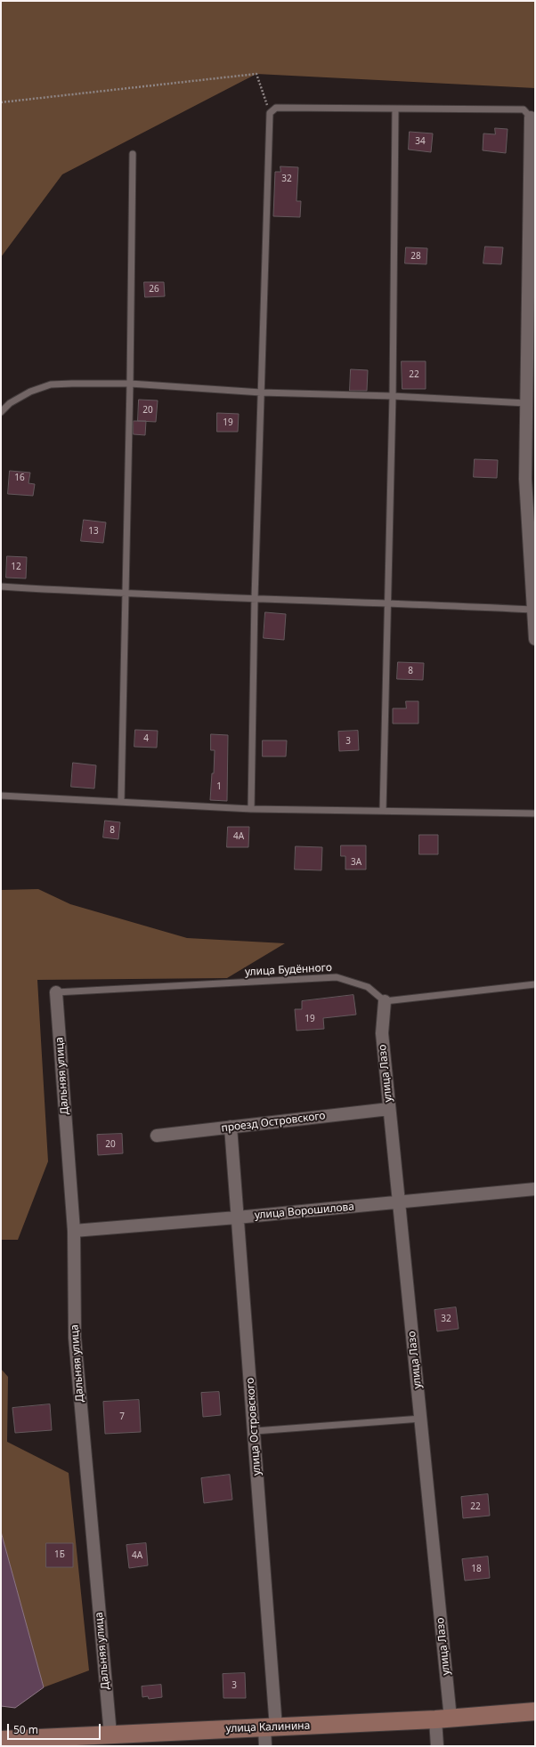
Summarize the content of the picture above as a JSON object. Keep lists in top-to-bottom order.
{
  "streets": {
    "street": [
      "улица Лазо",
      "Дальняя улица",
      "проезд Островского",
      "улица Ворошилова",
      "улица Островского",
      "улица Калинина"
    ],
    "lane": ["улица Будённого"]
  },
  "crossings": [
    ["улица Будённого", "улица Лазо"],
    ["улица Будённого", "Дальняя улица"],
    ["улица Лазо", "проезд Островского"],
    ["улица Лазо", "улица Ворошилова"],
    ["улица Лазо", "улица Калинина"],
    ["Дальняя улица", "улица Ворошилова"],
    ["Дальняя улица", "улица Калинина"],
    ["проезд Островского", "улица Островского"],
    ["улица Ворошилова", "улица Островского"],
    ["улица Островского", "улица Калинина"]
  ],
  "house_numbers": [
    "34",
    "32",
    "28",
    "26",
    "22",
    "20",
    "19",
    "16",
    "13",
    "12",
    "8",
    "4",
    "3",
    "1",
    "8",
    "4А",
    "3А",
    "19",
    "20",
    "32",
    "7",
    "22",
    "1Б",
    "4А",
    "18",
    "3"
  ],
  "scale_bar": "50 m"
}
